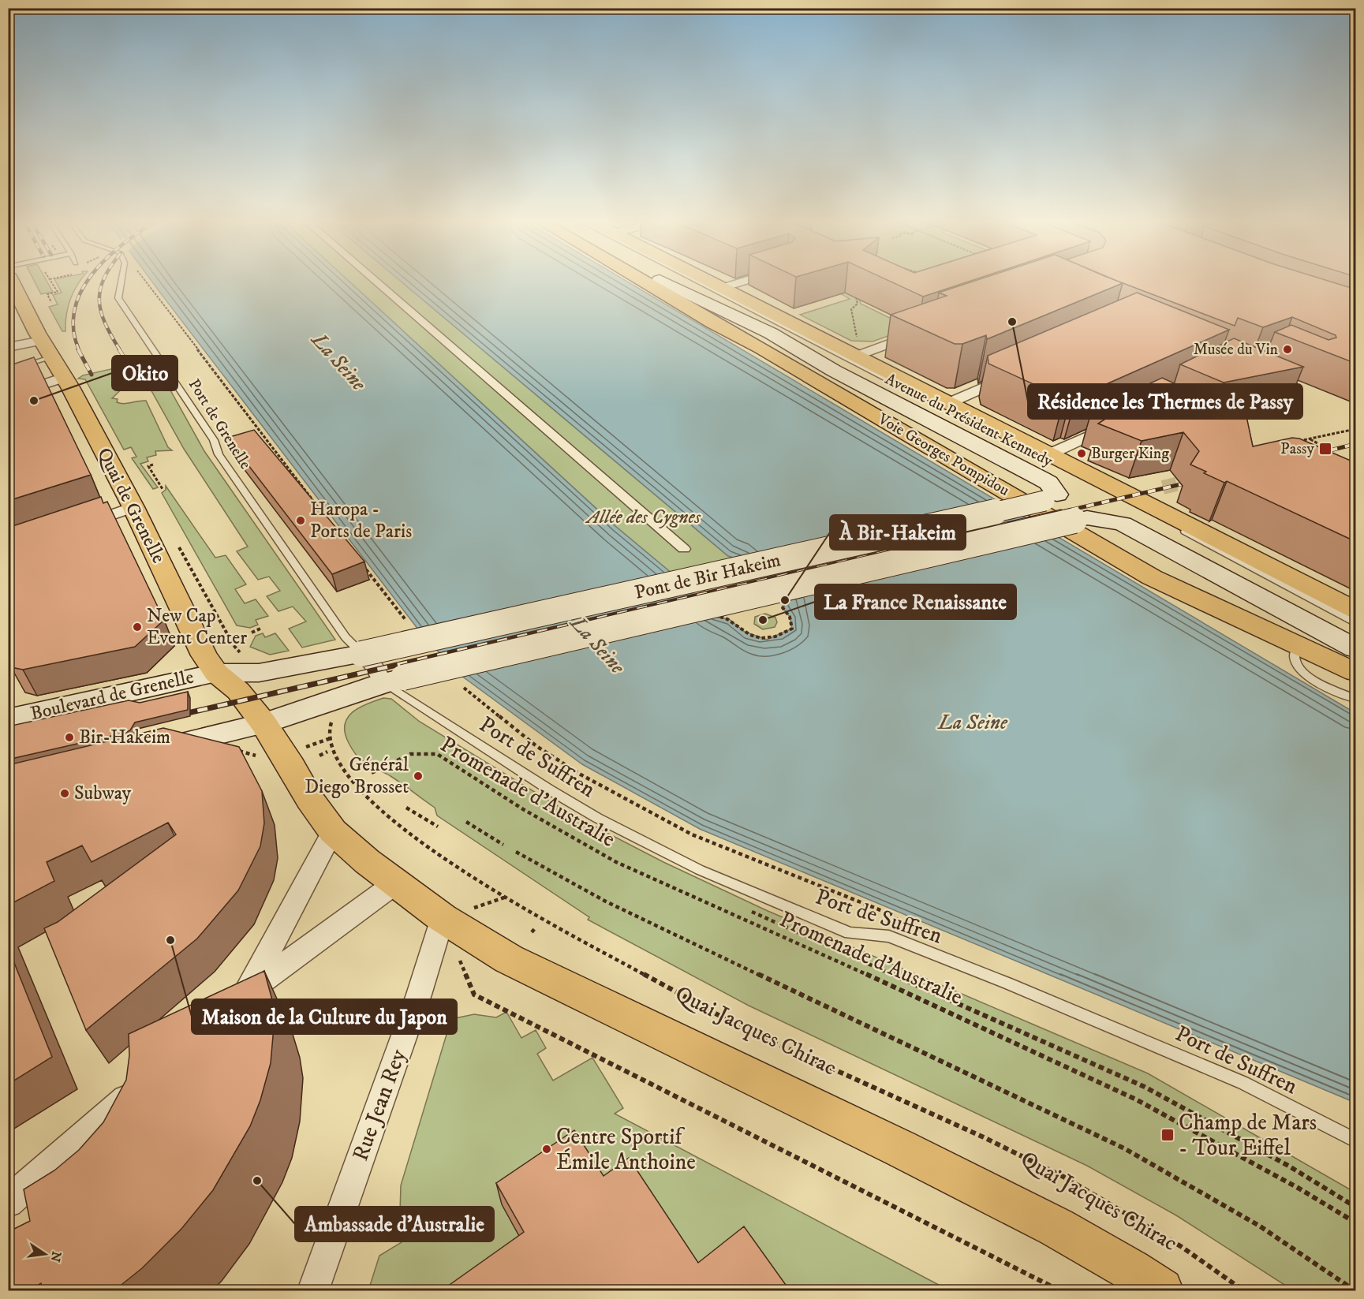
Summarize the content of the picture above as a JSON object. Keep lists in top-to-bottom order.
{
  "streets": {
    "main road": [
      "Avenue du Président Kennedy",
      "Voie Georges Pompidou",
      "Quai de Grenelle",
      "Pont de Bir Hakeim",
      "Boulevard de Grenelle"
    ],
    "street": ["Rue Jean Rey"],
    "lane": ["Port de Grenelle", "Port de Suffren"],
    "path": ["Promenade d'Australie", "Quai Jacques Chirac"]
  },
  "crossings": [
    ["Port de Grenelle", "Pont de Bir Hakeim"],
    ["Quai de Grenelle", "Pont de Bir Hakeim"],
    ["Quai de Grenelle", "Boulevard de Grenelle"],
    ["Pont de Bir Hakeim", "Boulevard de Grenelle"],
    ["Pont de Bir Hakeim", "Port de Suffren"]
  ],
  "water": ["La Seine"],
  "parks": ["Allée des Cygnes"],
  "places": {
    "other": [
      "Résidence les Thermes de Passy",
      "Musée du Vin",
      "Okito",
      "Burger King",
      "Haropa - Ports de Paris",
      "À Bir-Hakeim",
      "La France Renaissante",
      "New Cap Event Center",
      "Bir-Hakeim",
      "Général Diego Brosset",
      "Subway",
      "Maison de la Culture du Japon",
      "Centre Sportif Émile Anthoine",
      "Ambassade d'Australie"
    ],
    "transit": ["Passy", "Champ de Mars - Tour Eiffel"]
  },
  "north": "right"
}
